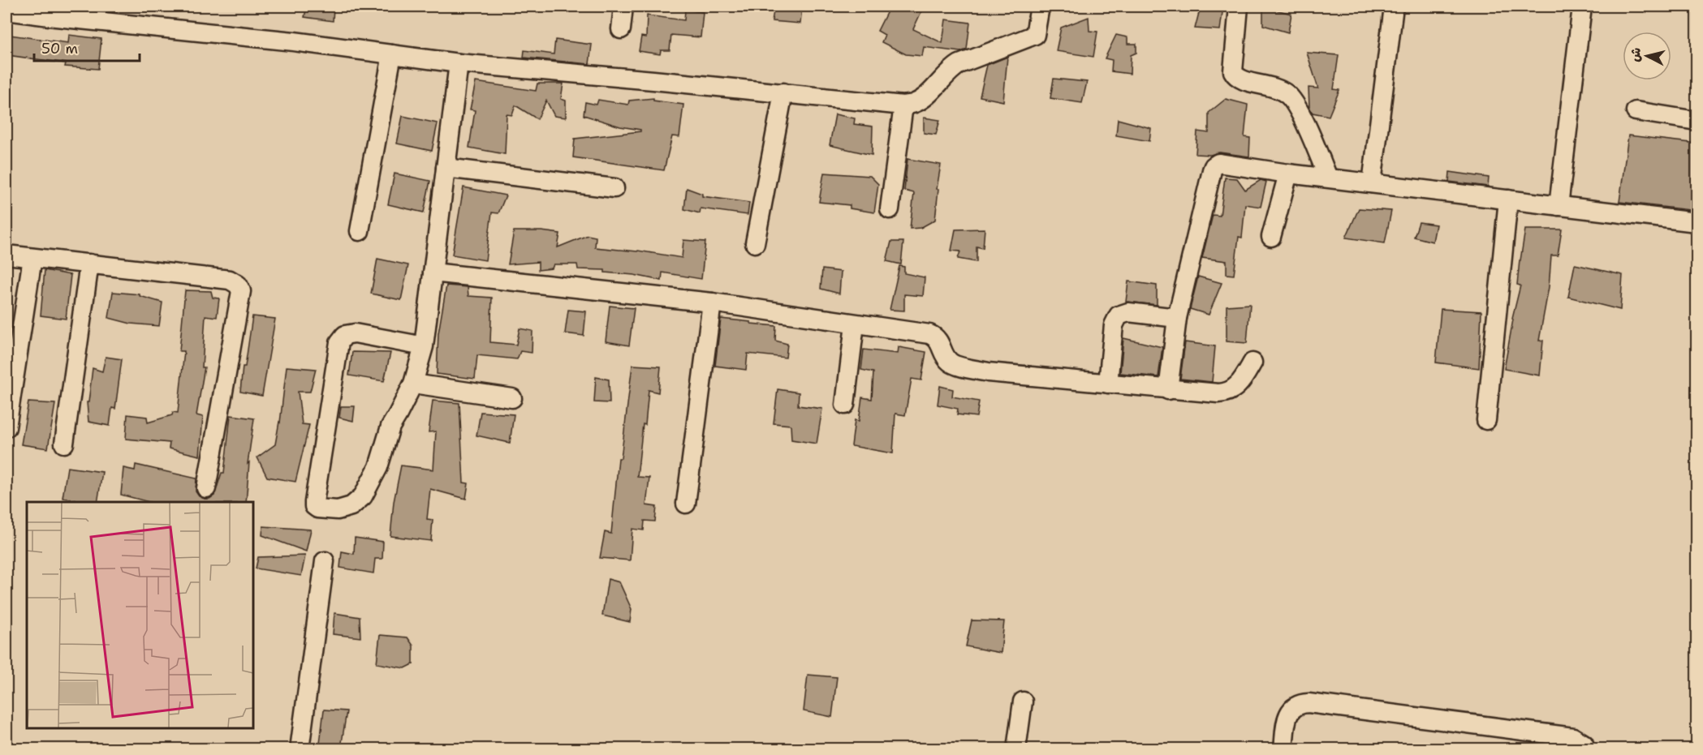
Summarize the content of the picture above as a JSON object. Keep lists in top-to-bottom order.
{
  "scale_bar": "50 m",
  "north": "left"
}
